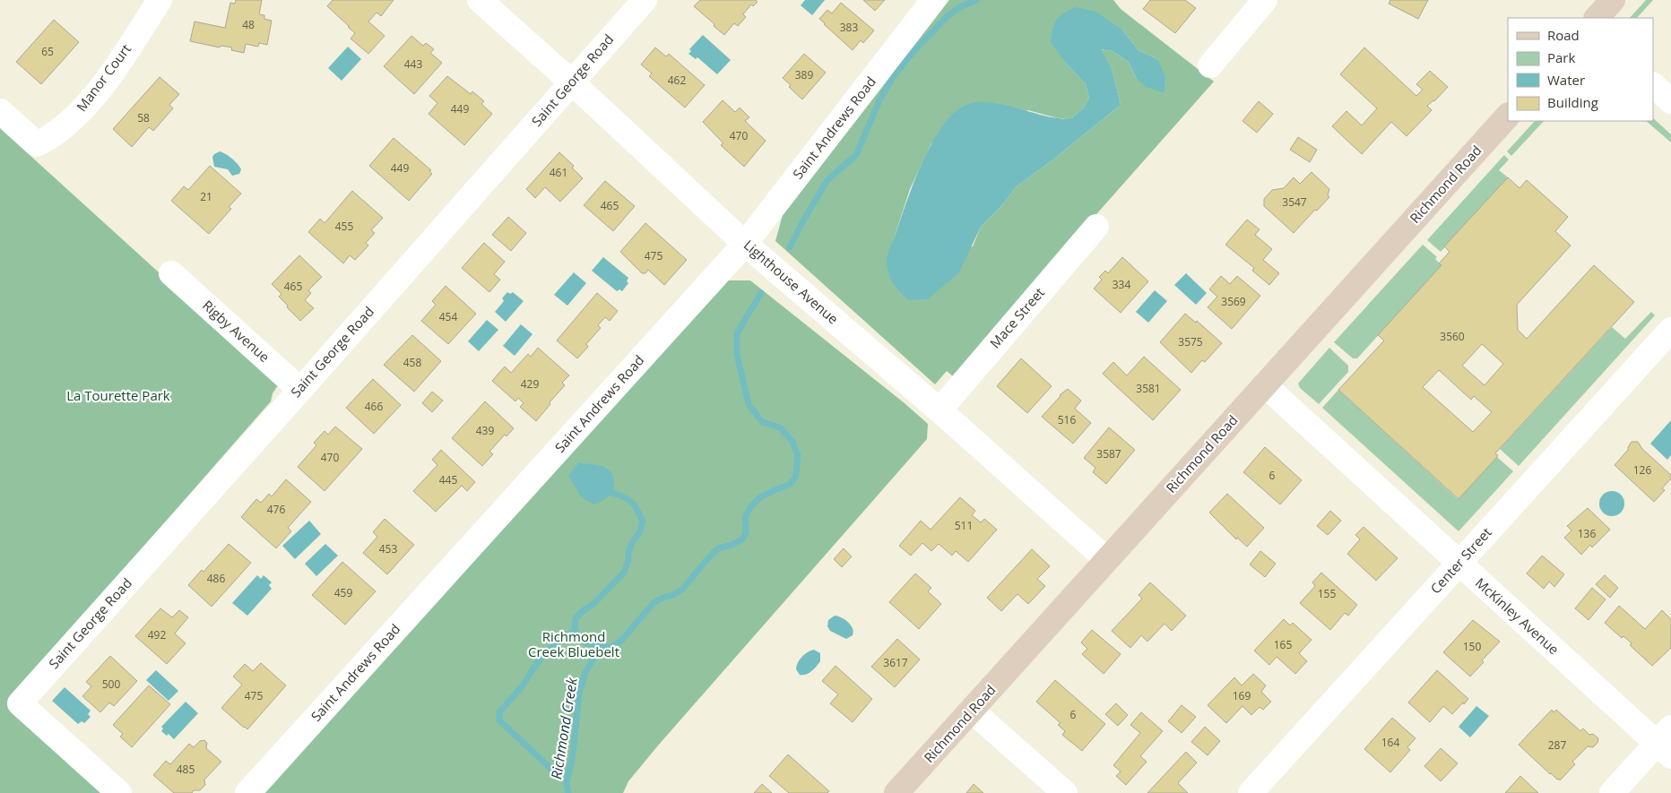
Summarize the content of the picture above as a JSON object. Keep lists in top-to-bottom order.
{
  "streets": {
    "street": [
      "Manor Court",
      "Saint George Road",
      "Saint Andrews Road",
      "Richmond Road",
      "Lighthouse Avenue",
      "Mace Street",
      "Rigby Avenue",
      "Center Street",
      "McKinley Avenue"
    ]
  },
  "crossings": [
    ["Saint George Road", "Lighthouse Avenue"],
    ["Saint George Road", "Rigby Avenue"],
    ["Saint Andrews Road", "Lighthouse Avenue"],
    ["Richmond Road", "Lighthouse Avenue"],
    ["Richmond Road", "McKinley Avenue"],
    ["Lighthouse Avenue", "Mace Street"],
    ["Center Street", "McKinley Avenue"]
  ],
  "water": ["Richmond Creek"],
  "parks": ["La Tourette Park", "Richmond Creek Bluebelt"],
  "house_numbers": [
    "48",
    "383",
    "65",
    "443",
    "389",
    "462",
    "449",
    "58",
    "470",
    "449",
    "461",
    "21",
    "3547",
    "465",
    "455",
    "475",
    "334",
    "465",
    "3569",
    "454",
    "3560",
    "3575",
    "458",
    "429",
    "3581",
    "466",
    "516",
    "439",
    "3587",
    "470",
    "126",
    "6",
    "445",
    "476",
    "511",
    "136",
    "453",
    "486",
    "459",
    "155",
    "492",
    "165",
    "150",
    "3617",
    "500",
    "475",
    "169",
    "6",
    "164",
    "287",
    "485"
  ],
  "legend": [
    "Road",
    "Park",
    "Water",
    "Building"
  ]
}
